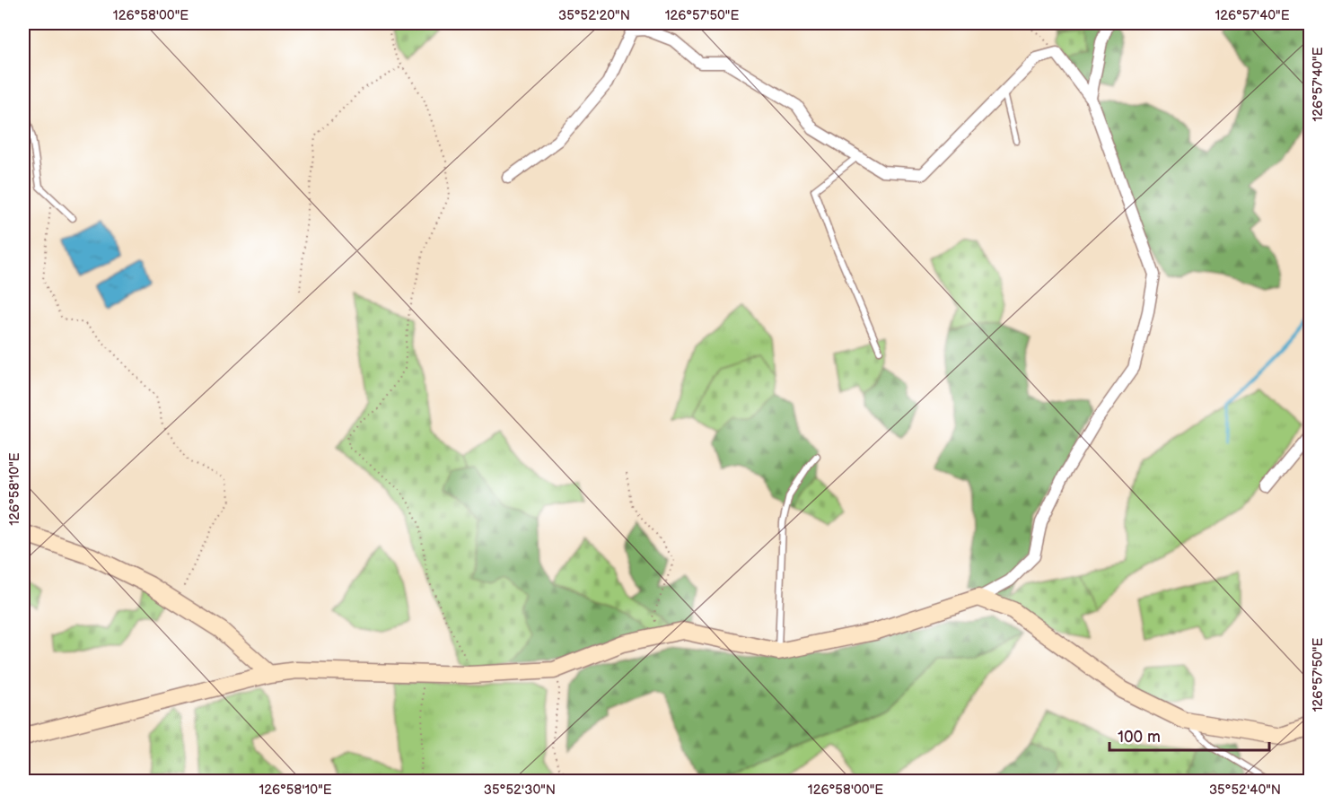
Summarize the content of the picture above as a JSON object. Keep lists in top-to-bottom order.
{
  "scale_bar": "100 m",
  "coordinates": [
    "126°58'00\"E",
    "35°52'20\"N",
    "126°57'50\"E",
    "126°57'40\"E",
    "126°58'10\"E",
    "35°52'30\"N",
    "35°52'40\"N"
  ]
}
